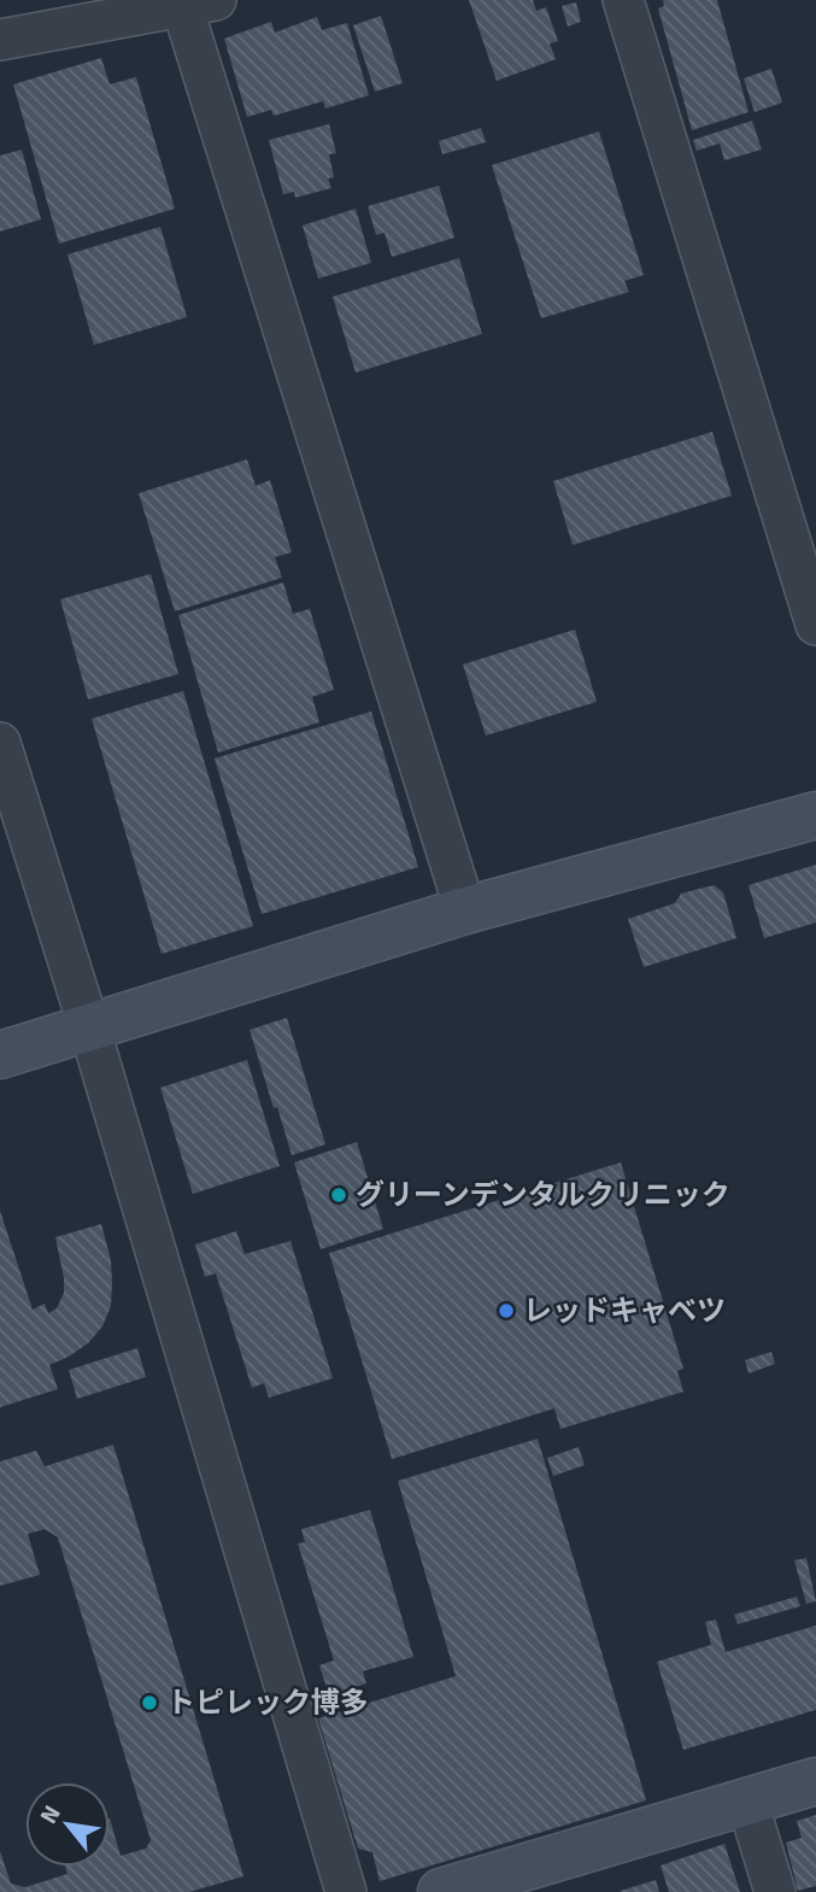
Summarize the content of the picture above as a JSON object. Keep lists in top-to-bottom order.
{
  "places": ["グリーンデンタルクリニック", "レッドキャベツ", "トピレック博多"],
  "north": "top left"
}
